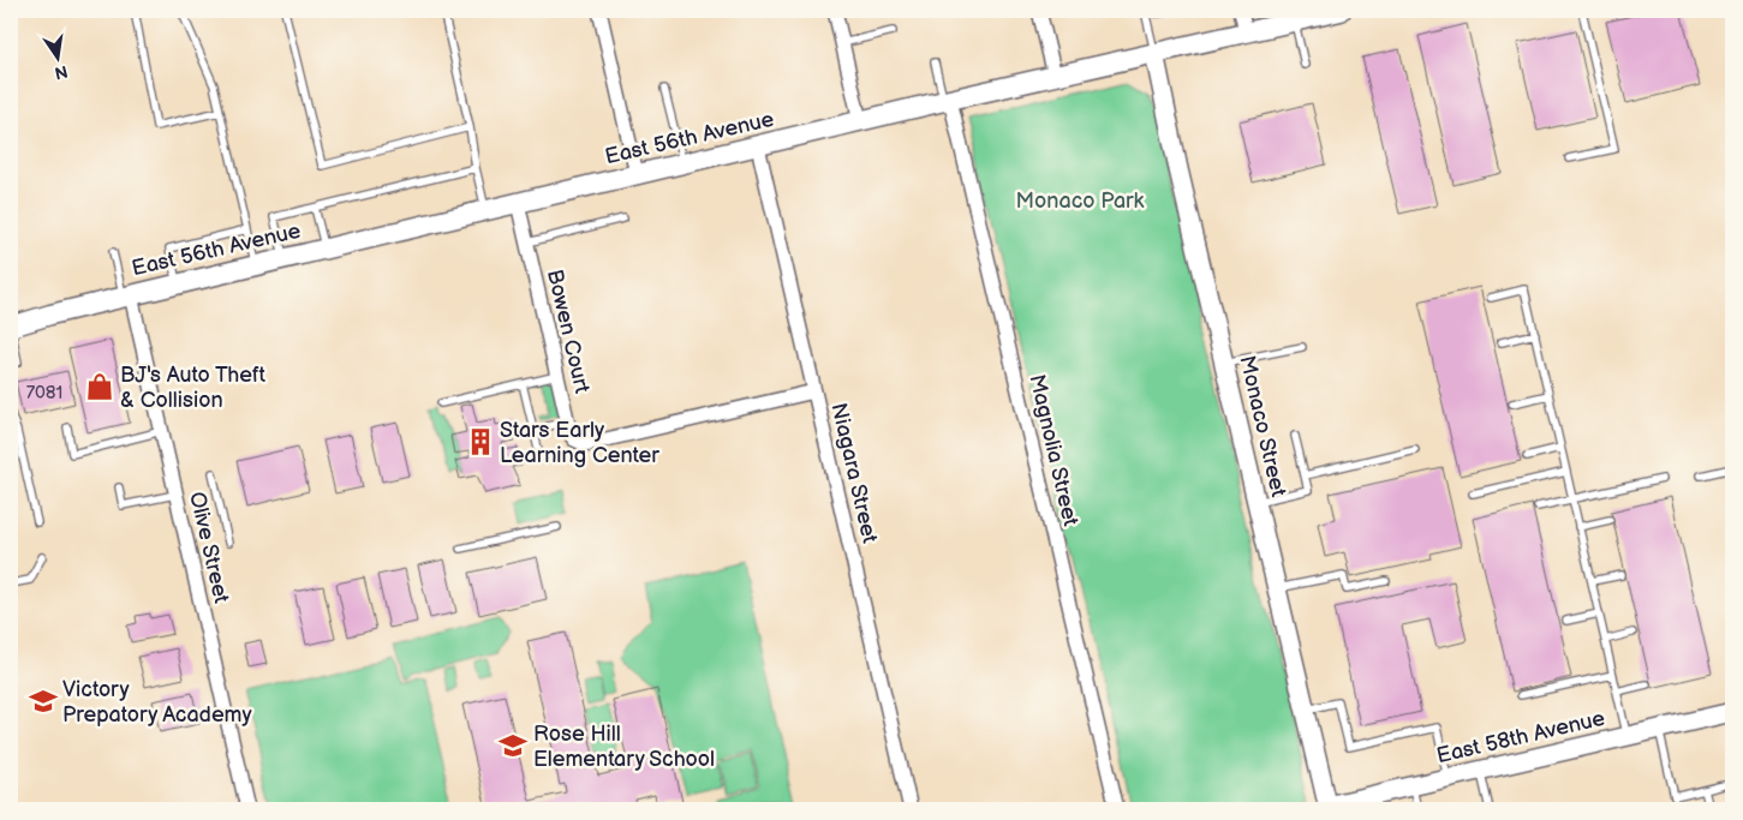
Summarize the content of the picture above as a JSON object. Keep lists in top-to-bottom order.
{
  "streets": {
    "main road": ["East 56th Avenue"],
    "street": [
      "Bowen Court",
      "Monaco Street",
      "Magnolia Street",
      "Niagara Street",
      "Olive Street",
      "East 58th Avenue"
    ]
  },
  "crossings": [
    ["East 56th Avenue", "Bowen Court"],
    ["East 56th Avenue", "Monaco Street"],
    ["East 56th Avenue", "Magnolia Street"],
    ["East 56th Avenue", "Niagara Street"],
    ["East 56th Avenue", "Olive Street"],
    ["Bowen Court", "Niagara Street"],
    ["Monaco Street", "East 58th Avenue"]
  ],
  "parks": ["Monaco Park"],
  "places": {
    "shop": ["BJ's Auto Theft & Collision"],
    "building": ["Stars Early Learning Center"],
    "school or university": ["Victory Prepatory Academy", "Rose Hill Elementary School"]
  },
  "house_numbers": ["7081"],
  "north": "bottom"
}
